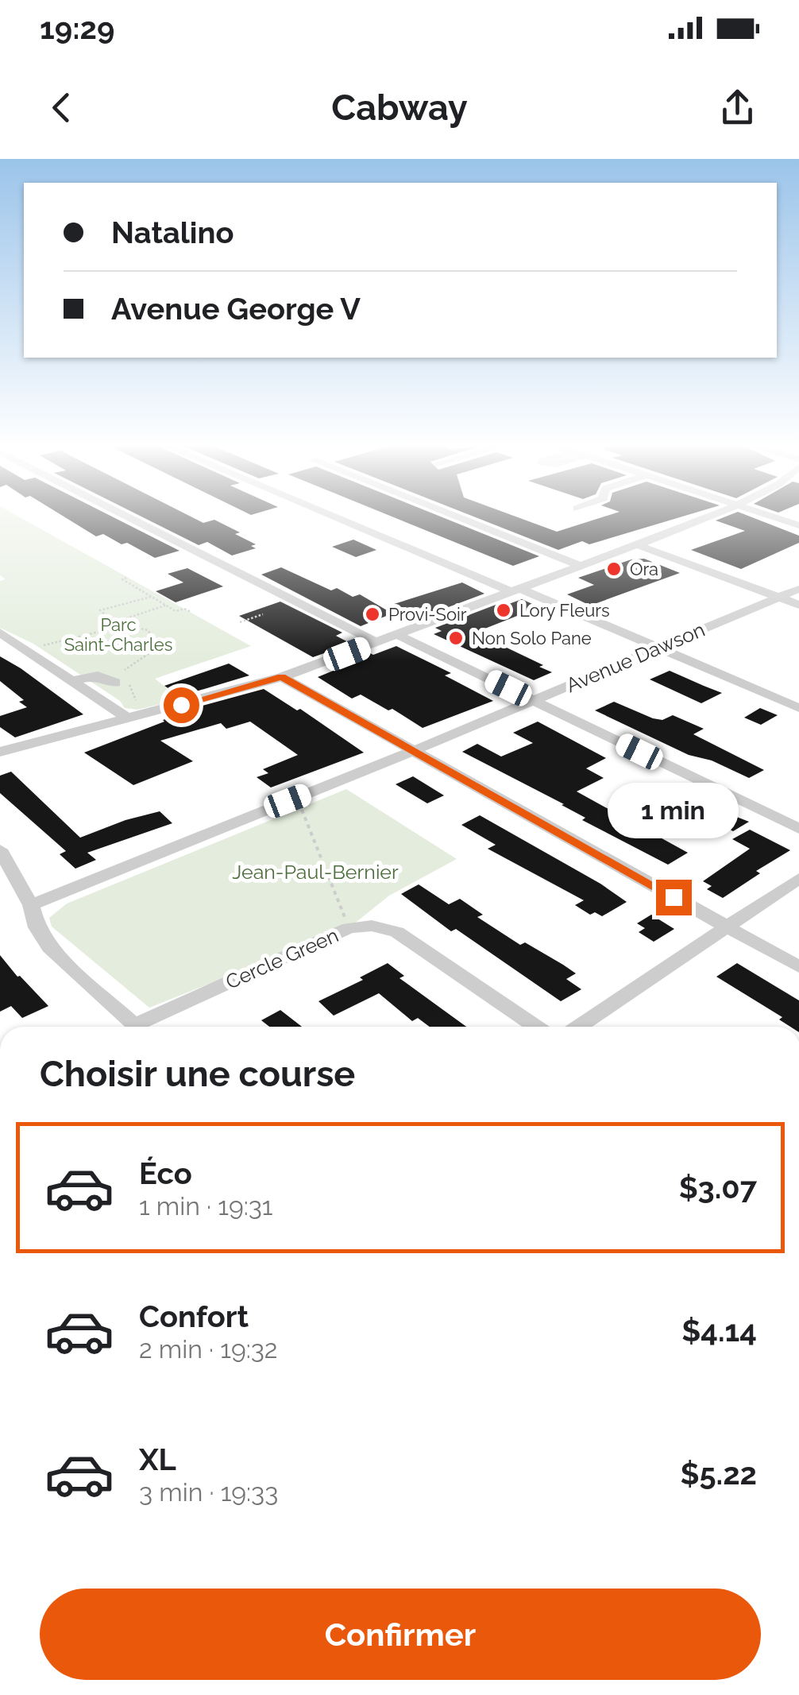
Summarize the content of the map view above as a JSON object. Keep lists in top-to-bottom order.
{
  "streets": {
    "street": ["Avenue Dawson", "Cercle Green"]
  },
  "parks": ["Parc Saint-Charles", "Jean-Paul-Bernier"],
  "places": [
    "Ora",
    "Lory Fleurs",
    "Provi-Soir",
    "Non Solo Pane"
  ],
  "page": {
    "status": "19:29",
    "header": "Cabway",
    "banner": ["Natalino", "Avenue George V"],
    "bubble": "1 min",
    "heading": "Choisir une course",
    "list": [
      {
        "name": "Éco",
        "note": "1 min · 19:31",
        "value": "$3.07"
      },
      {
        "name": "Confort",
        "note": "2 min · 19:32",
        "value": "$4.14"
      },
      {
        "name": "XL",
        "note": "3 min · 19:33",
        "value": "$5.22"
      }
    ],
    "buttons": "Confirmer"
  }
}
